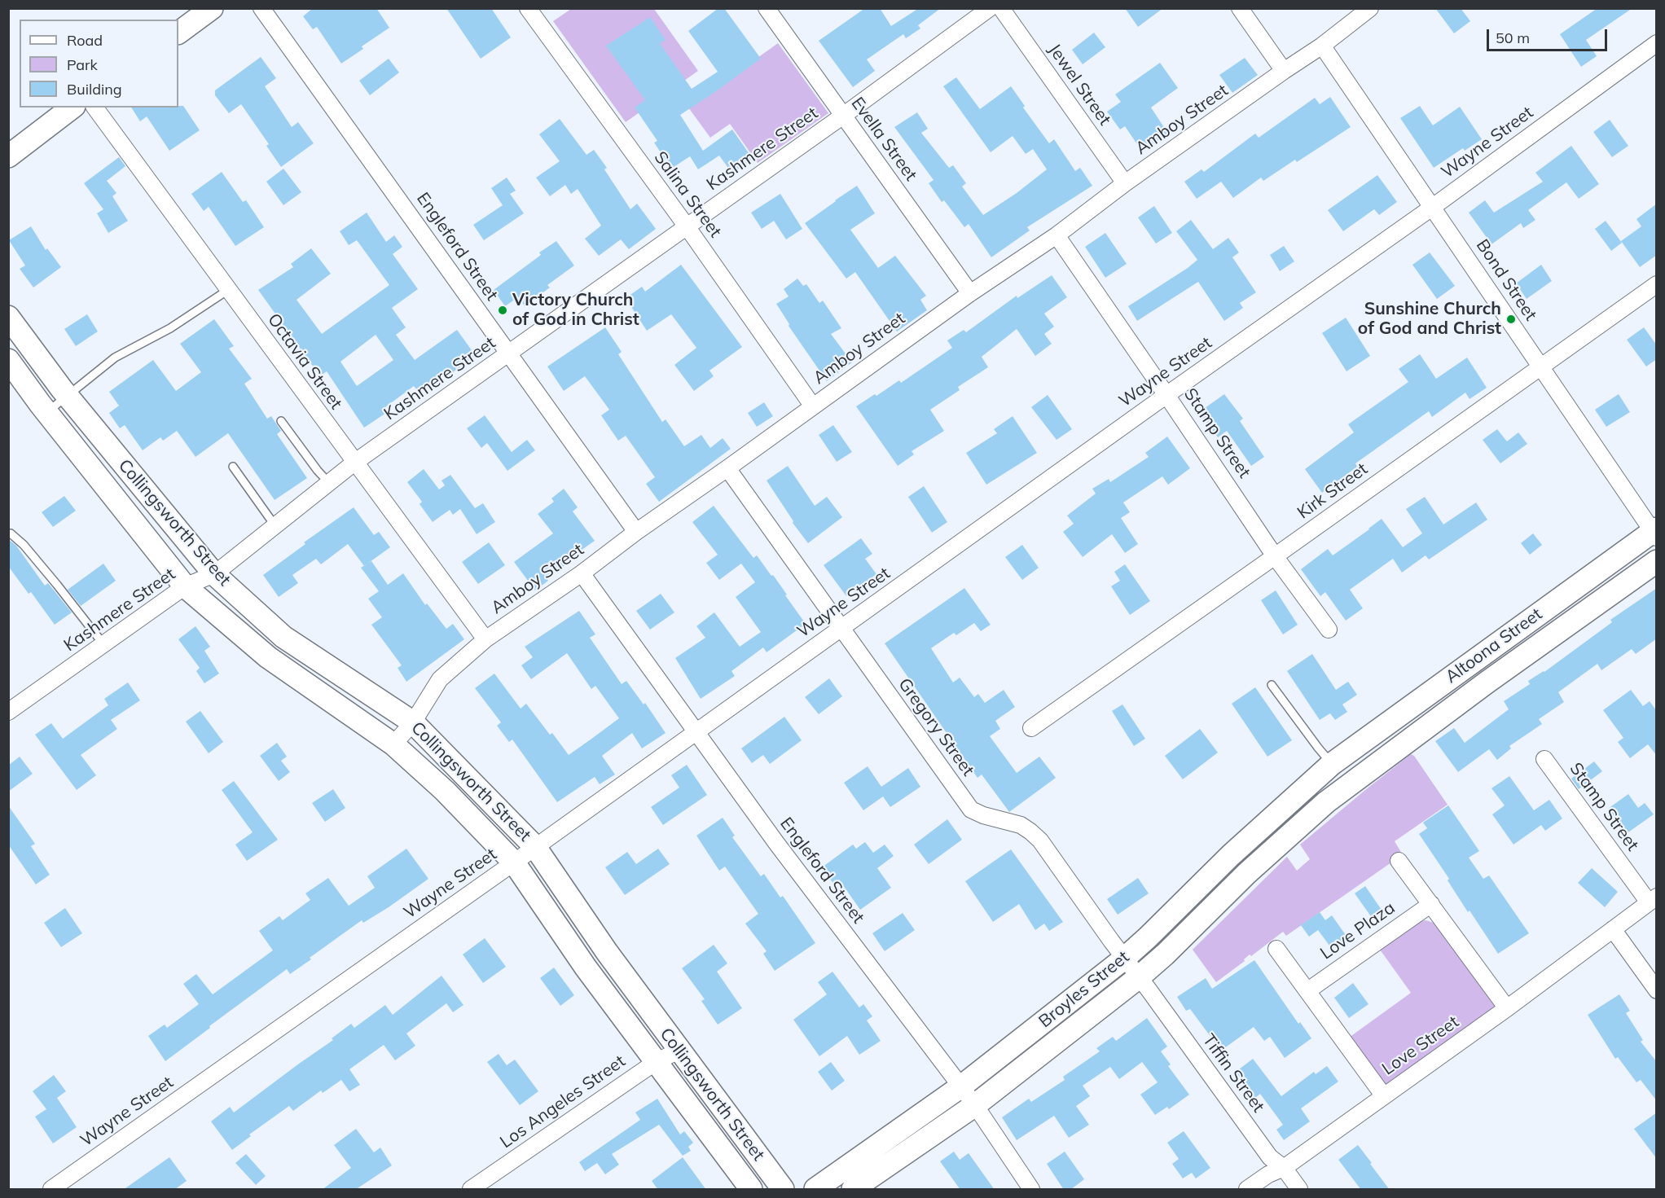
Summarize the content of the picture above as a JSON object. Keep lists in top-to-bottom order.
{
  "streets": {
    "main road": ["Collingsworth Street", "Altoona Street", "Broyles Street"],
    "street": [
      "Jewel Street",
      "Amboy Street",
      "Evella Street",
      "Wayne Street",
      "Kashmere Street",
      "Salina Street",
      "Engleford Street",
      "Bond Street",
      "Octavia Street",
      "Stamp Street",
      "Kirk Street",
      "Gregory Street",
      "Love Plaza",
      "Love Street",
      "Tiffin Street",
      "Los Angeles Street"
    ]
  },
  "crossings": [
    ["Jewel Street", "Amboy Street"],
    ["Amboy Street", "Evella Street"],
    ["Amboy Street", "Salina Street"],
    ["Amboy Street", "Engleford Street"],
    ["Amboy Street", "Bond Street"],
    ["Amboy Street", "Octavia Street"],
    ["Amboy Street", "Stamp Street"],
    ["Amboy Street", "Collingsworth Street"],
    ["Amboy Street", "Gregory Street"],
    ["Evella Street", "Kashmere Street"],
    ["Wayne Street", "Engleford Street"],
    ["Wayne Street", "Bond Street"],
    ["Wayne Street", "Stamp Street"],
    ["Wayne Street", "Collingsworth Street"],
    ["Wayne Street", "Gregory Street"],
    ["Kashmere Street", "Salina Street"],
    ["Kashmere Street", "Engleford Street"],
    ["Kashmere Street", "Octavia Street"],
    ["Kashmere Street", "Collingsworth Street"],
    ["Engleford Street", "Broyles Street"],
    ["Bond Street", "Kirk Street"],
    ["Bond Street", "Altoona Street"],
    ["Stamp Street", "Kirk Street"],
    ["Stamp Street", "Love Street"],
    ["Collingsworth Street", "Los Angeles Street"],
    ["Altoona Street", "Broyles Street"],
    ["Gregory Street", "Broyles Street"],
    ["Gregory Street", "Tiffin Street"],
    ["Broyles Street", "Tiffin Street"],
    ["Love Street", "Tiffin Street"]
  ],
  "places": ["Victory Church of God in Christ", "Sunshine Church of God and Christ"],
  "legend": ["Road", "Park", "Building"],
  "scale_bar": "50 m"
}
